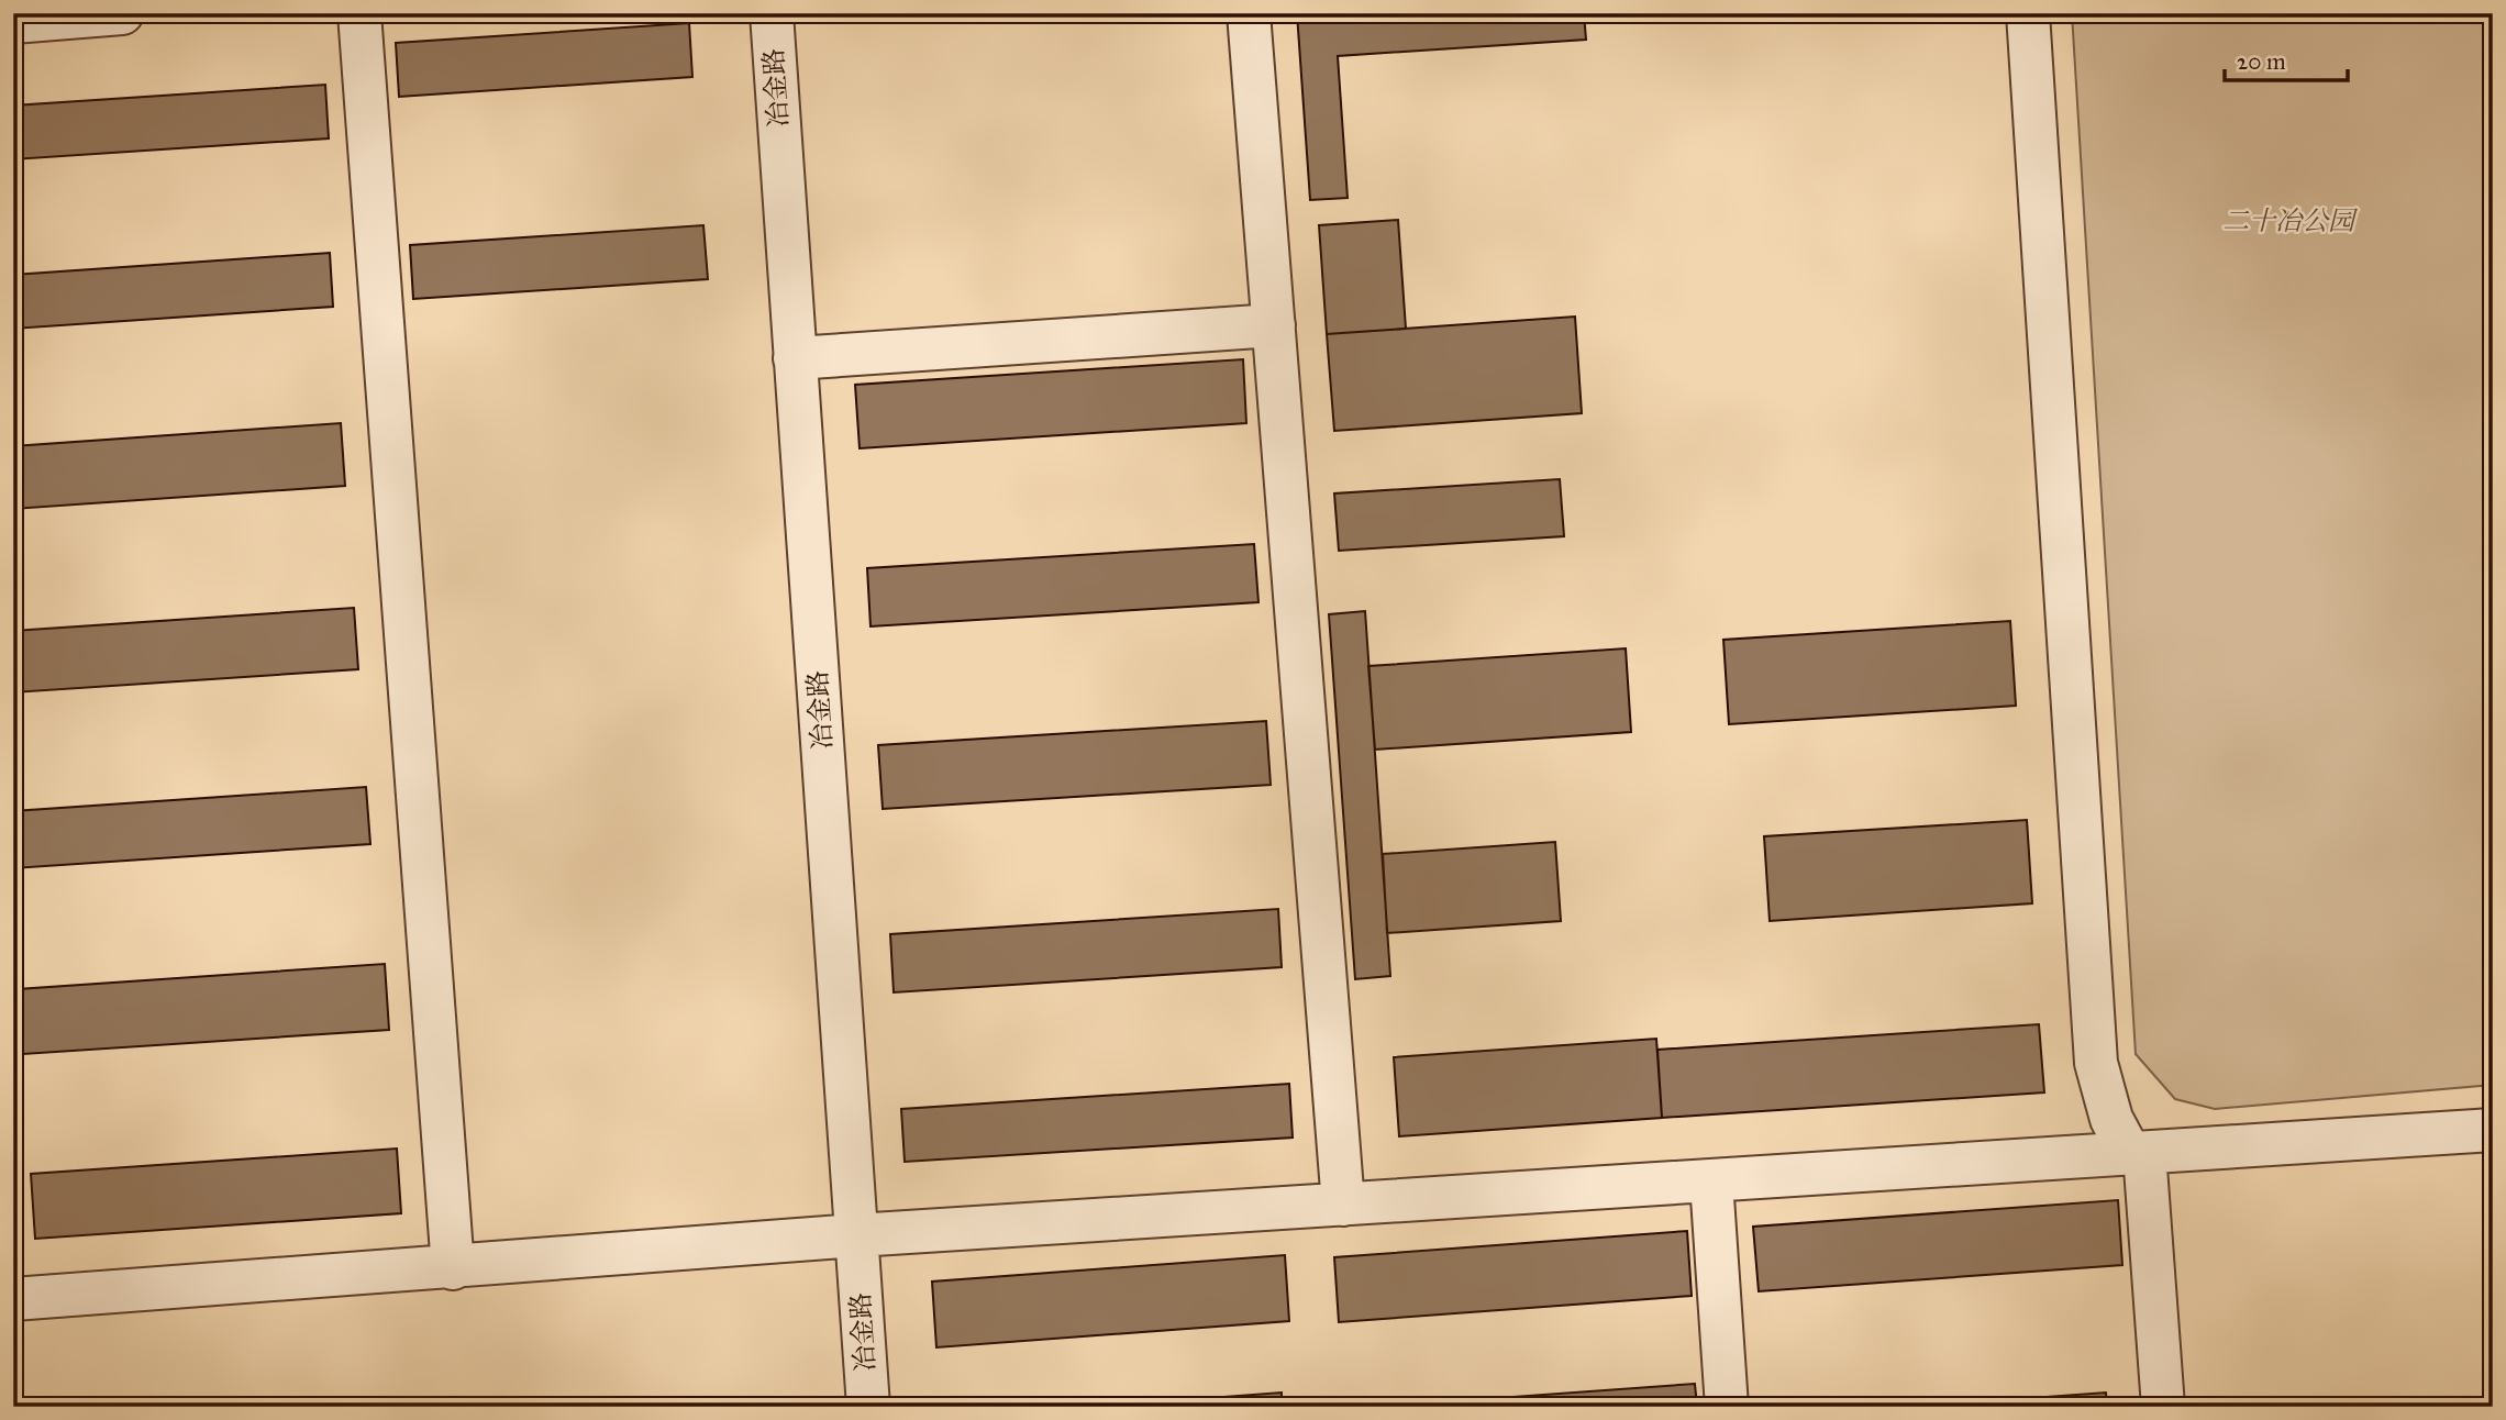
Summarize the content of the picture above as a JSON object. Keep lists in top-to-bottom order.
{
  "streets": {
    "street": ["冶金路"]
  },
  "parks": ["二十冶公园"],
  "scale_bar": "20 m"
}
